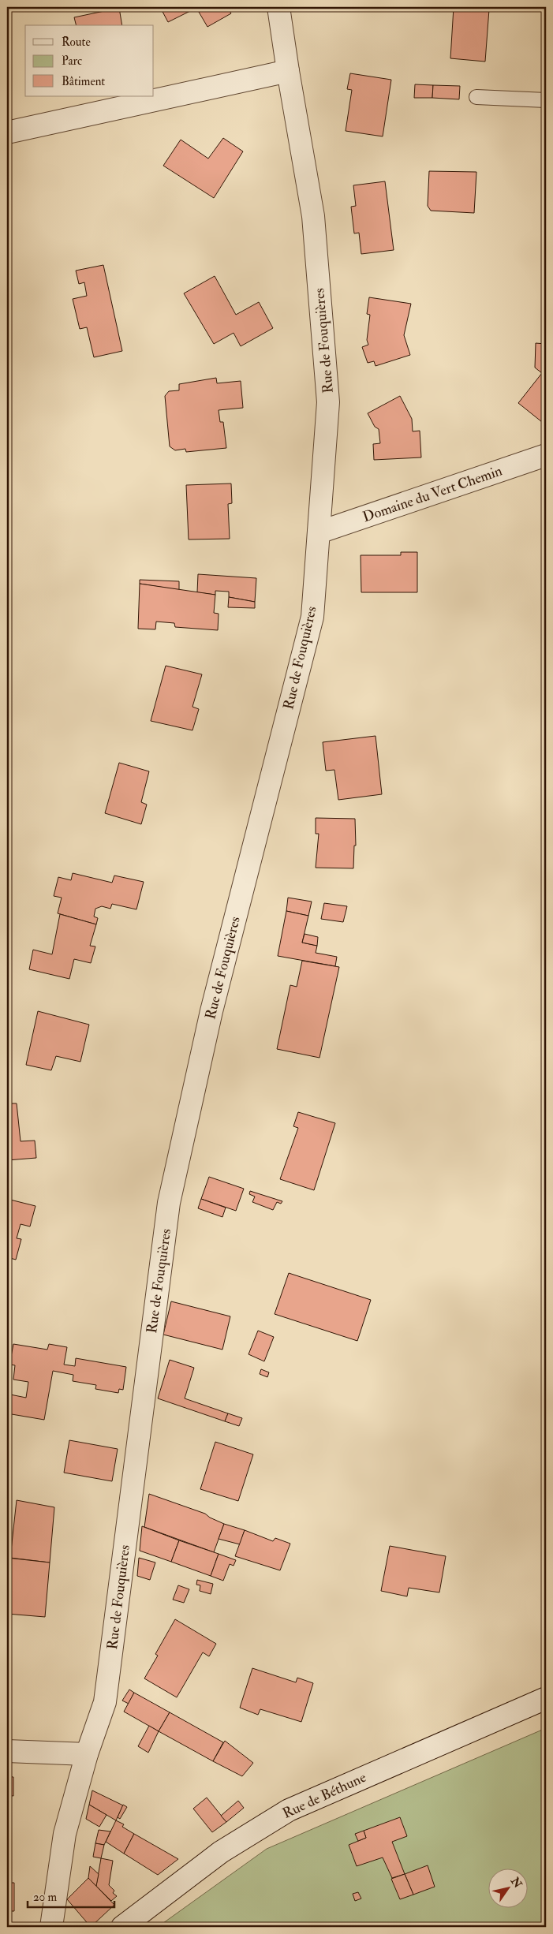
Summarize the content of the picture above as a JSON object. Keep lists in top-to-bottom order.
{
  "streets": {
    "street": ["Rue de Fouquières", "Domaine du Vert Chemin", "Rue de Béthune"]
  },
  "crossings": [
    ["Rue de Fouquières", "Domaine du Vert Chemin"]
  ],
  "legend": ["Route", "Parc", "Bâtiment"],
  "scale_bar": "20 m",
  "north": "top right"
}
